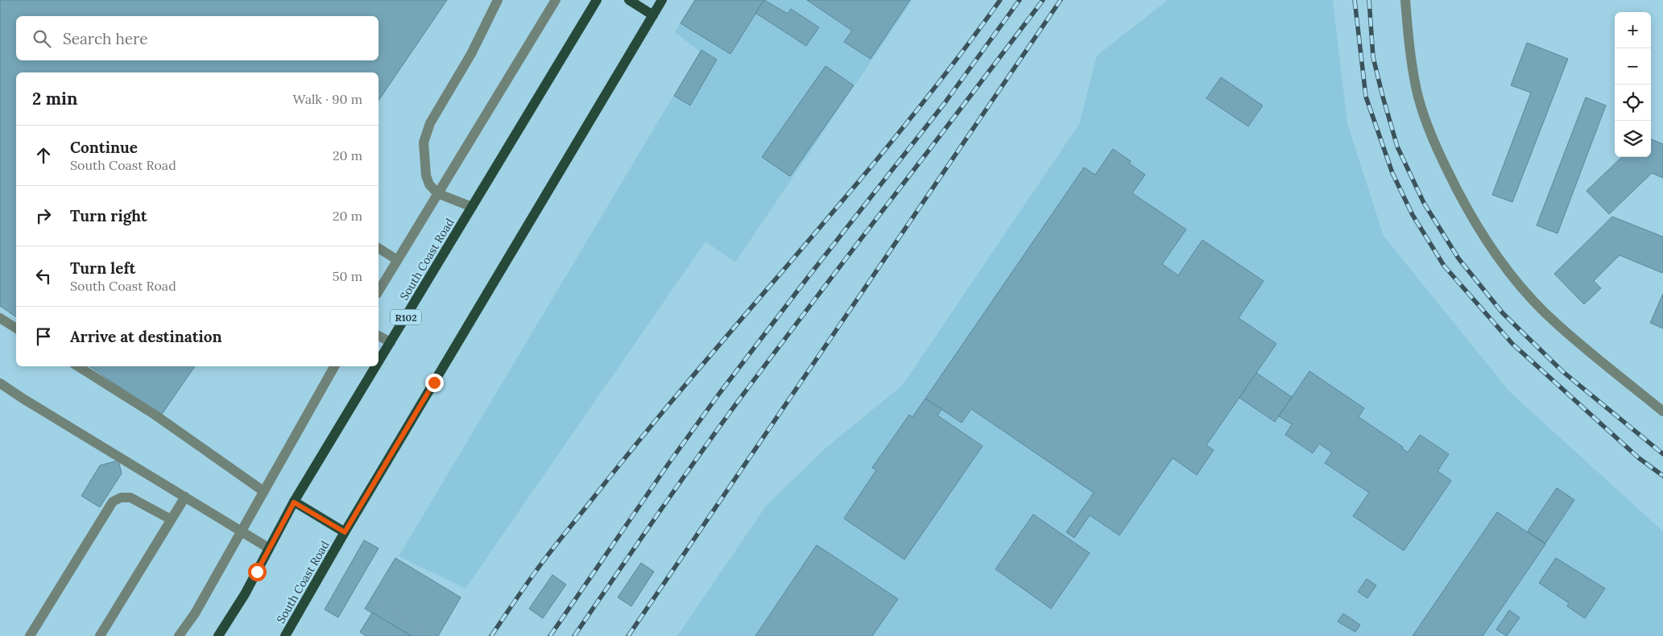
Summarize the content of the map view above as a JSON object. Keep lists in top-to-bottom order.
{
  "streets": {
    "main road": ["South Coast Road", "R102"]
  },
  "page": {
    "map_buttons": ["+", "−"],
    "search": "Search here",
    "heading": ["2 min", "Walk · 90 m"],
    "list": [
      ["Continue", "South Coast Road", "20 m"],
      ["Turn right", "20 m"],
      ["Turn left", "South Coast Road", "50 m"],
      "Arrive at destination"
    ]
  }
}
